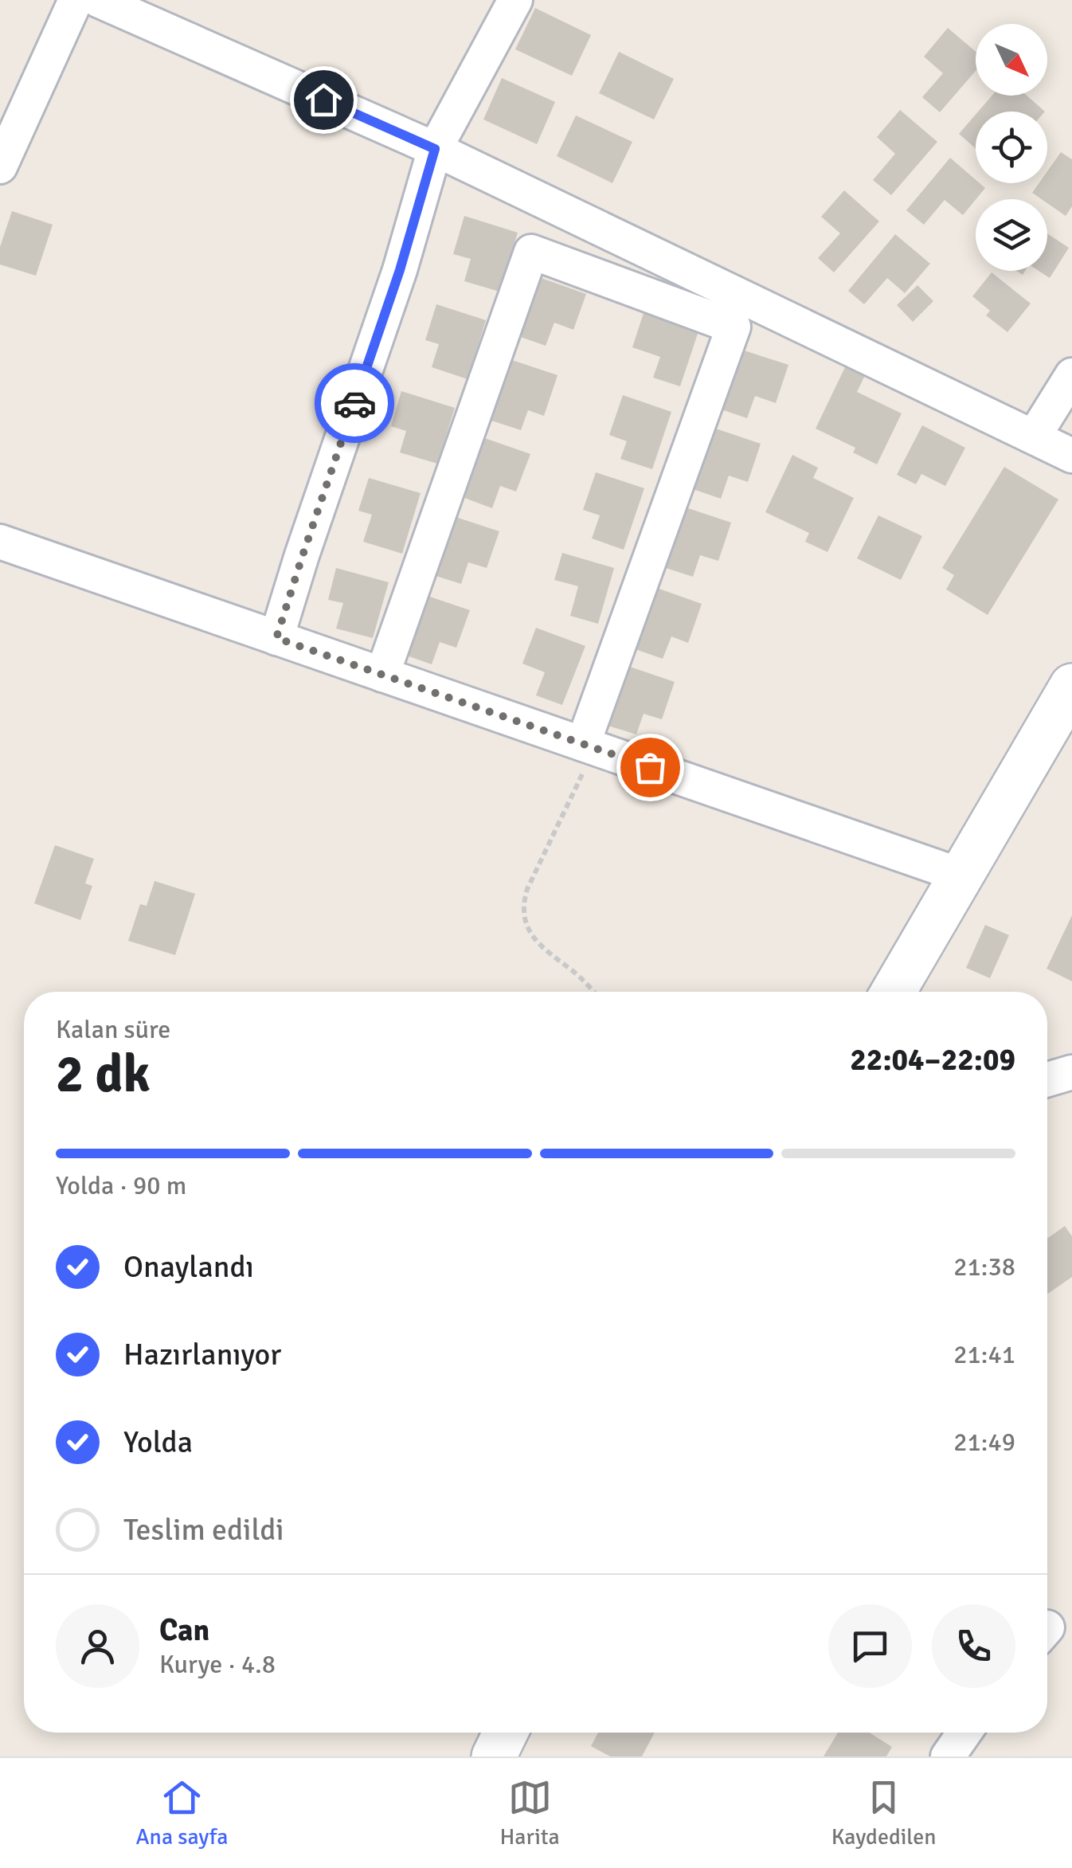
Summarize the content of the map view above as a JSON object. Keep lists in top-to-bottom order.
{
  "north": "bottom right",
  "page": {
    "heading": ["2 dk", "Kalan süre", "22:04–22:09"],
    "panel": ["Can", "Kurye · 4.8"],
    "bar": "Yolda · 90 m",
    "list": [
      ["Onaylandı", "21:38"],
      ["Hazırlanıyor", "21:41"],
      ["Yolda", "21:49"],
      "Teslim edildi"
    ],
    "tabs": ["Ana sayfa", "Harita", "Kaydedilen"]
  }
}
